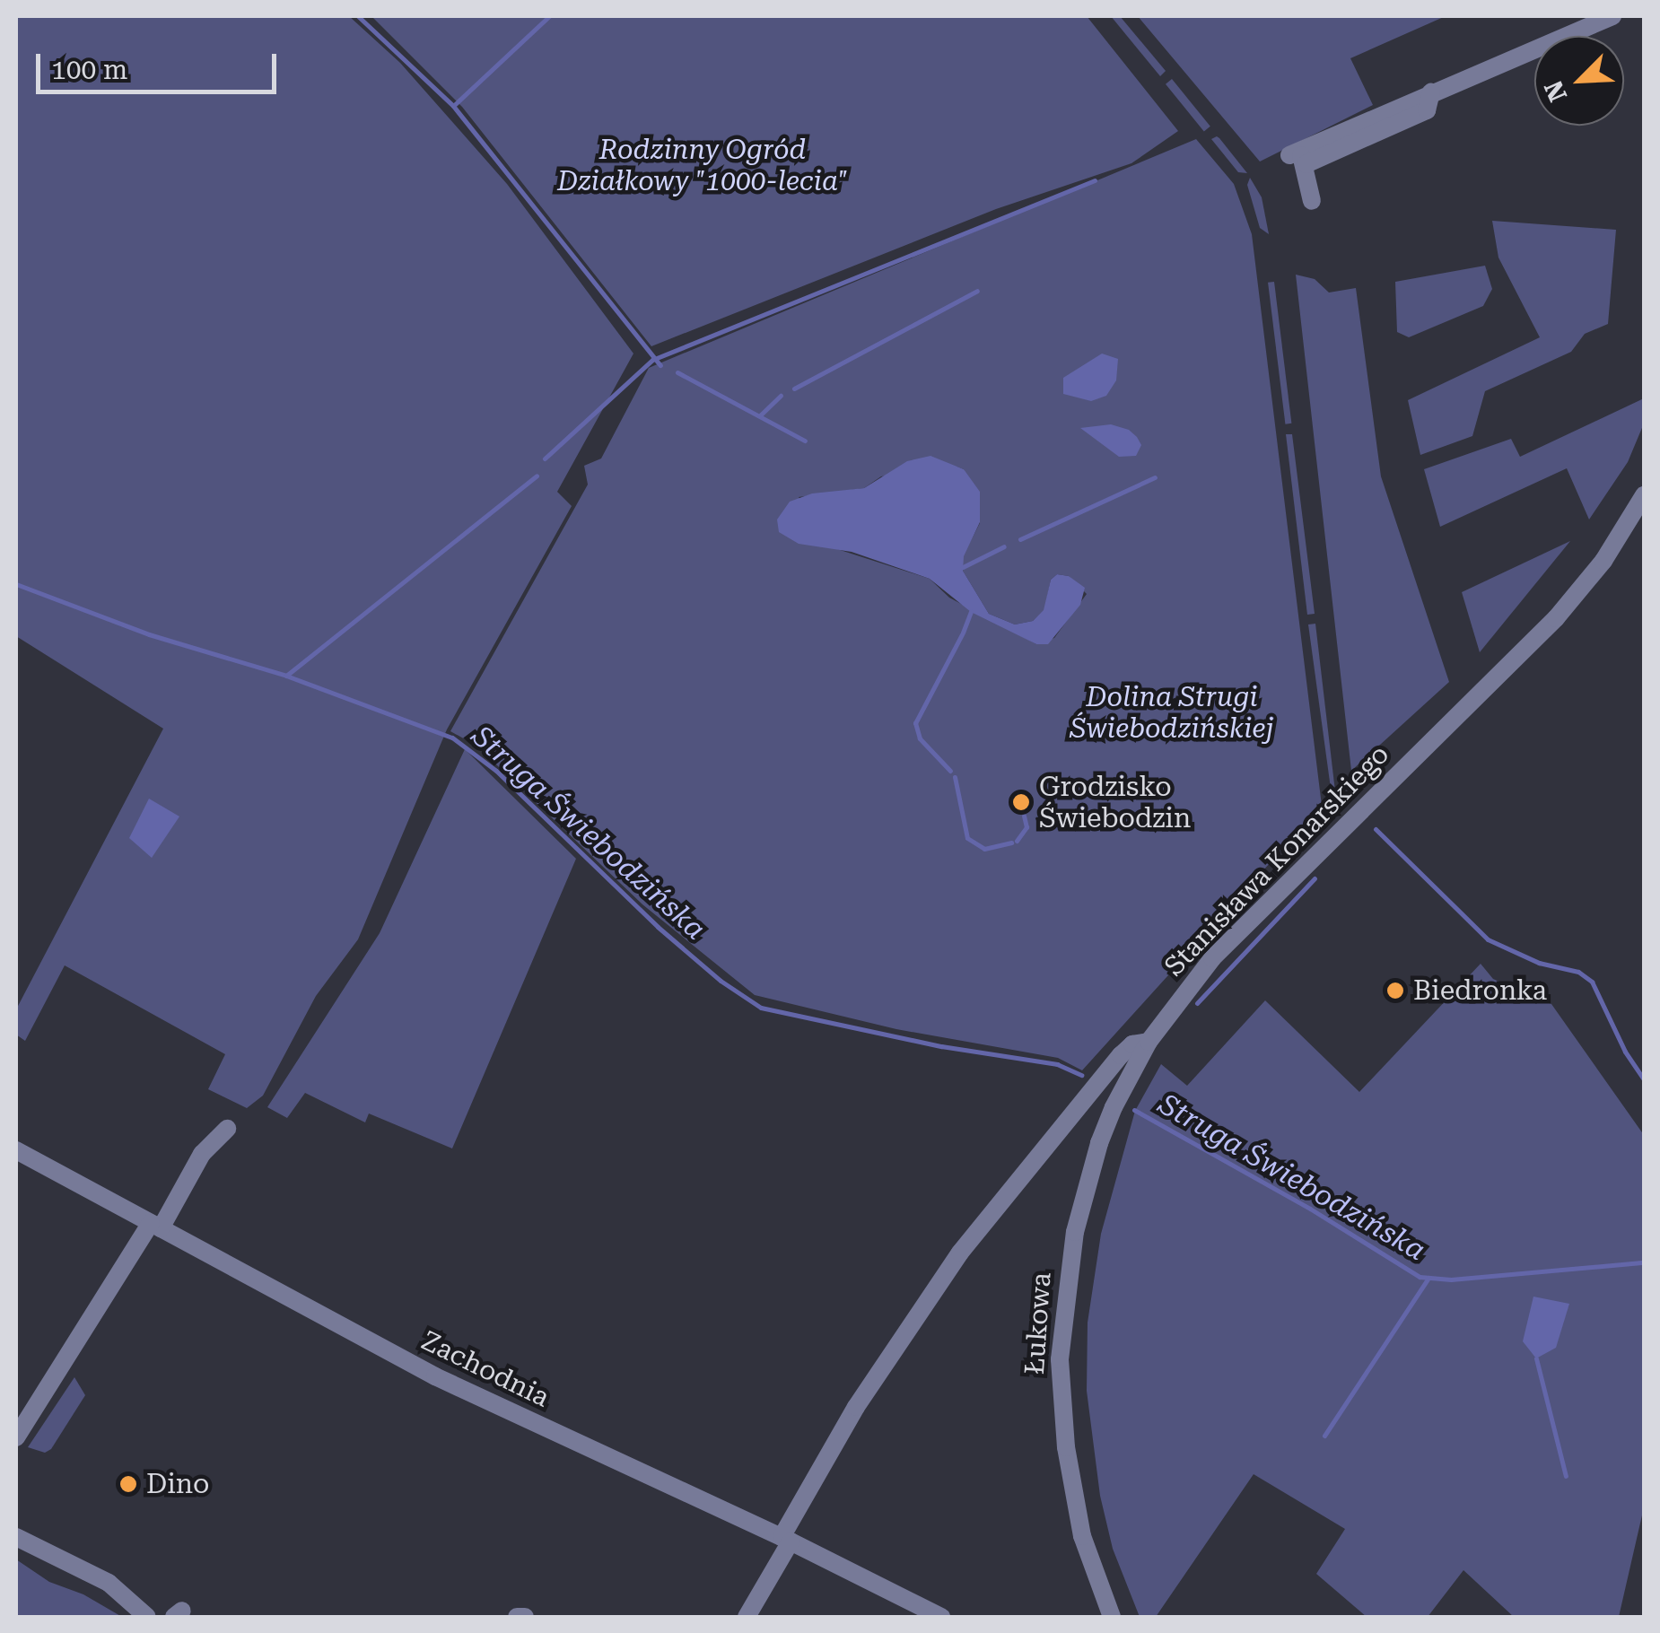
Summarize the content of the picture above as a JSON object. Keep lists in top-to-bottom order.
{
  "streets": {
    "street": ["Stanisława Konarskiego", "Łukowa", "Zachodnia"]
  },
  "crossings": [
    ["Stanisława Konarskiego", "Łukowa"],
    ["Stanisława Konarskiego", "Zachodnia"]
  ],
  "water": ["Struga Świebodzińska"],
  "parks": ["Rodzinny Ogród Działkowy \"1000-lecia\"", "Dolina Strugi Świebodzińskiej"],
  "places": ["Grodzisko Świebodzin", "Biedronka", "Dino"],
  "scale_bar": "100 m",
  "north": "bottom left"
}
